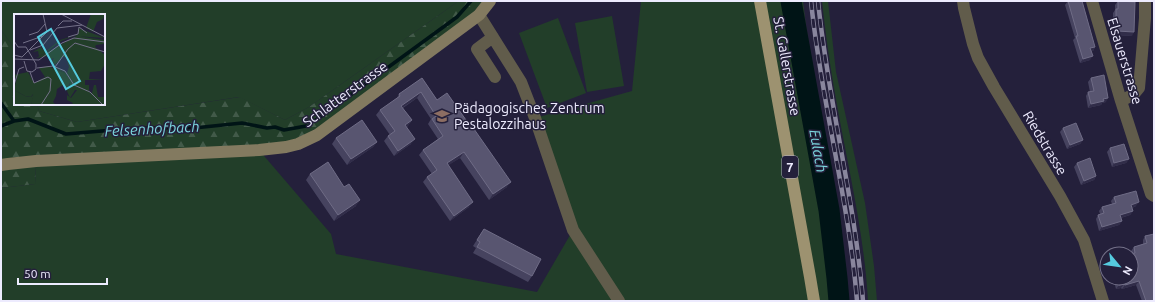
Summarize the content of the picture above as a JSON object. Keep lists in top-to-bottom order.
{
  "streets": {
    "main road": ["St. Gallerstrasse", "7"],
    "street": ["Elsauerstrasse", "Schlatterstrasse", "Riedstrasse"]
  },
  "water": ["Felsenhofbach", "Eulach"],
  "places": {
    "school or university": ["Pädagogisches Zentrum Pestalozzihaus"]
  },
  "scale_bar": "50 m",
  "north": "bottom right"
}
